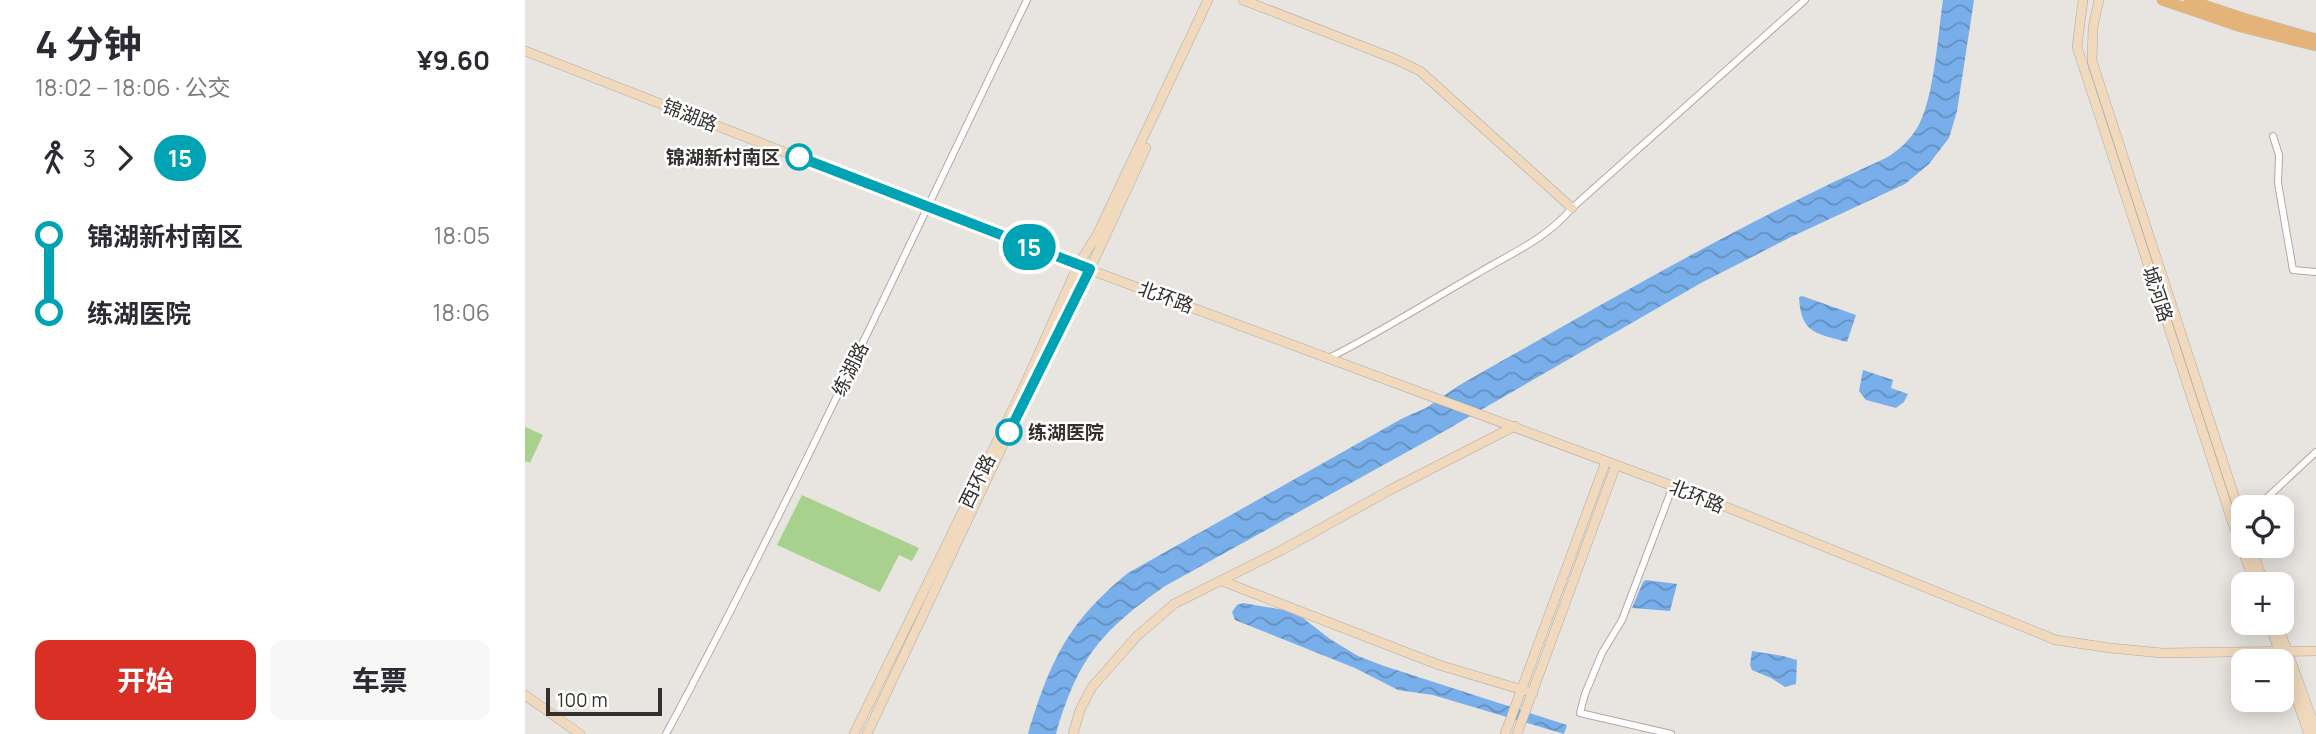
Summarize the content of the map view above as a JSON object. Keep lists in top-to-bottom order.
{
  "streets": {
    "main road": [
      "锦湖路",
      "城河路",
      "北环路",
      "西环路"
    ],
    "street": ["练湖路"]
  },
  "crossings": [
    ["锦湖路", "北环路"],
    ["锦湖路", "练湖路"],
    ["锦湖路", "西环路"],
    ["北环路", "西环路"]
  ],
  "places": ["锦湖新村南区", "练湖医院"],
  "lines": ["bus line 15"],
  "scale_bar": "100 m",
  "page": {
    "heading": ["4 分钟", "18:02 – 18:06 · 公交", "¥9.60"],
    "on_map": "15",
    "legs": ["3", "15"],
    "list": [
      {
        "name": "锦湖新村南区",
        "value": "18:05"
      },
      {
        "name": "练湖医院",
        "value": "18:06"
      }
    ],
    "map_buttons": ["+", "−"],
    "buttons": ["开始", "车票"],
    "scale": "100 m"
  }
}
